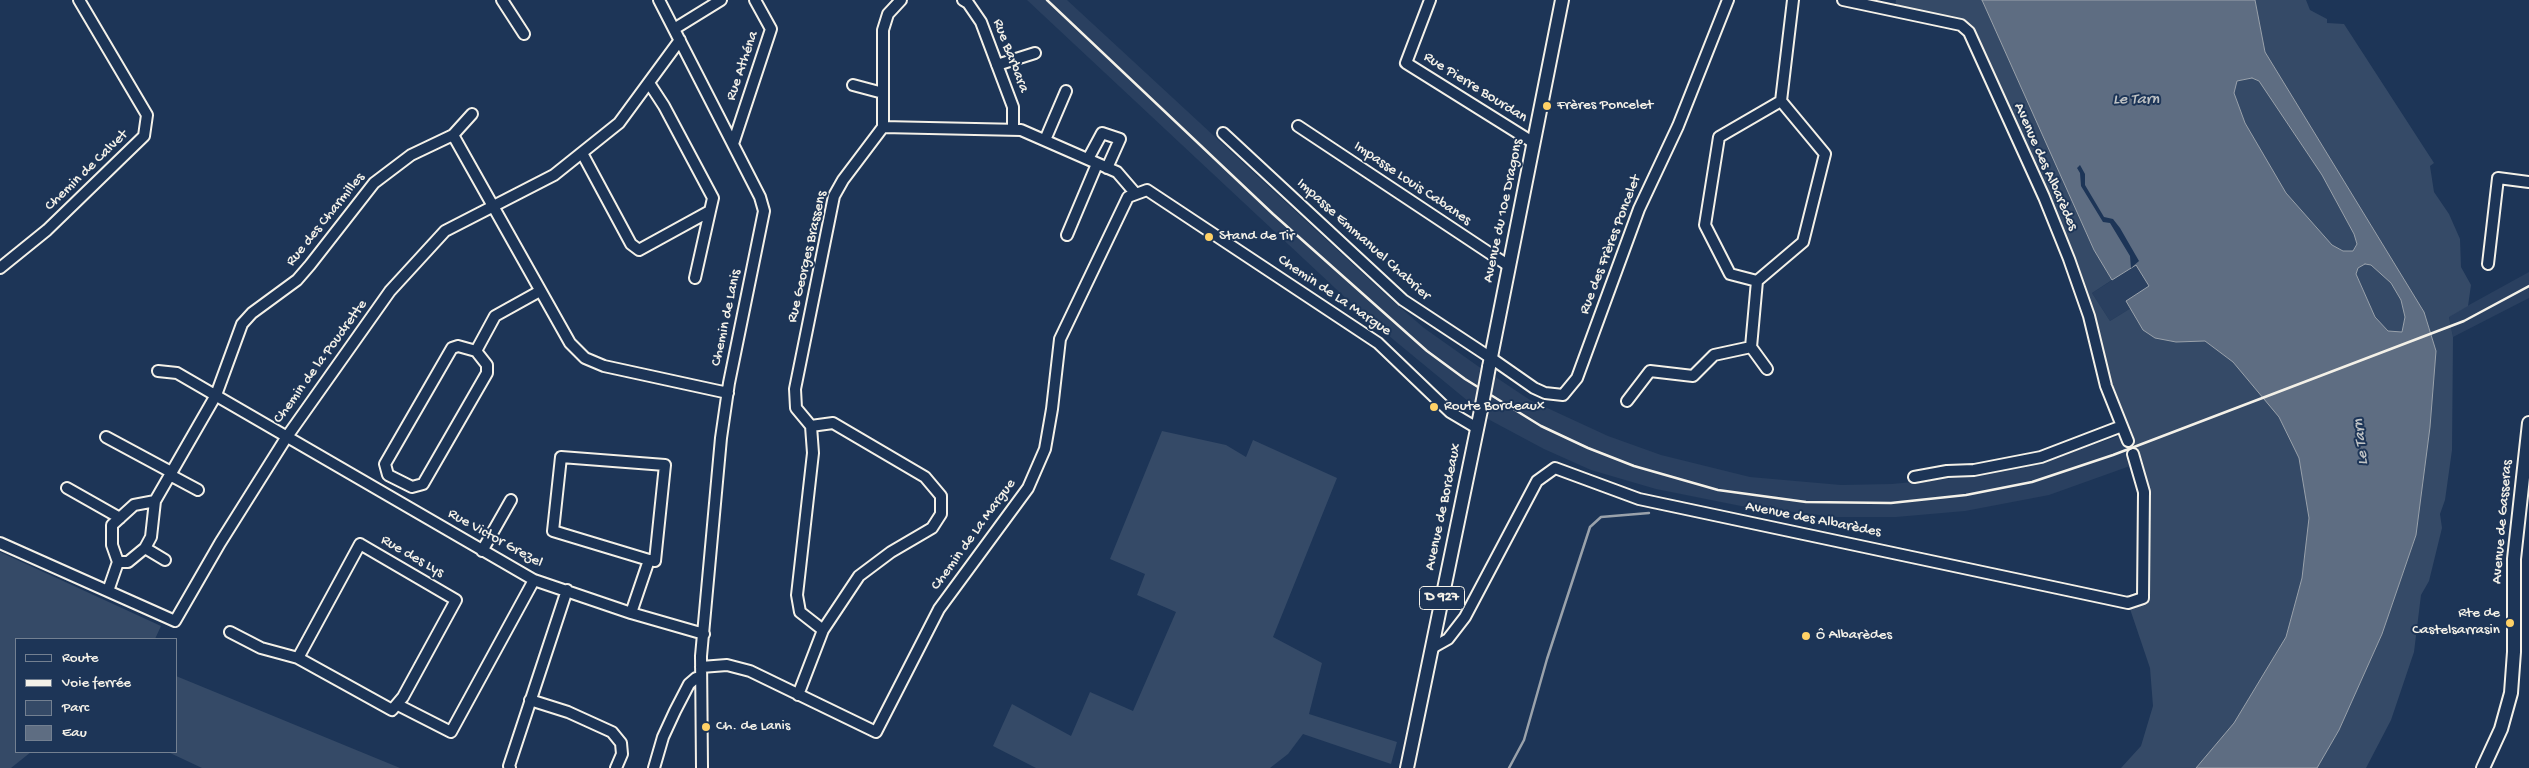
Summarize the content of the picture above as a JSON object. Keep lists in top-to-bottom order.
{
  "streets": {
    "main road": [
      "Avenue du 10e Dragons",
      "Avenue de Bordeaux",
      "Avenue de Gasseras",
      "D 927"
    ],
    "street": [
      "Rue Barbara",
      "Rue Athéna",
      "Rue Pierre Bourdan",
      "Avenue des Albarèdes",
      "Chemin de Calvet",
      "Impasse Louis Cabanes",
      "Rue des Charmilles",
      "Impasse Emmanuel Chabrier",
      "Rue des Frères Poncelet",
      "Rue Georges Brassens",
      "Chemin de La Margue",
      "Chemin de Lanis",
      "Chemin de la Poudrette",
      "Rue Victor Grezel",
      "Rue des Lys"
    ]
  },
  "crossings": [
    ["Rue Athéna", "Chemin de Lanis"],
    ["Rue Pierre Bourdan", "Avenue du 10e Dragons"],
    ["Avenue des Albarèdes", "Avenue de Bordeaux"],
    ["Impasse Louis Cabanes", "Avenue du 10e Dragons"],
    ["Avenue du 10e Dragons", "Impasse Emmanuel Chabrier"],
    ["Avenue du 10e Dragons", "Rue des Frères Poncelet"],
    ["Avenue du 10e Dragons", "Chemin de La Margue"],
    ["Avenue du 10e Dragons", "Avenue de Bordeaux"],
    ["Impasse Emmanuel Chabrier", "Rue des Frères Poncelet"],
    ["Chemin de La Margue", "Chemin de Lanis"],
    ["Chemin de La Margue", "Avenue de Bordeaux"],
    ["Chemin de Lanis", "Chemin de la Poudrette"],
    ["Chemin de Lanis", "Rue Victor Grezel"],
    ["Chemin de la Poudrette", "Rue Victor Grezel"]
  ],
  "water": ["Le Tarn"],
  "places": [
    "Frères Poncelet",
    "Stand de Tir",
    "Route Bordeaux",
    "Rte de Castelsarrasin",
    "Ô Albarèdes",
    "Ch. de Lanis"
  ],
  "legend": [
    "Route",
    "Voie ferrée",
    "Parc",
    "Eau"
  ]
}
